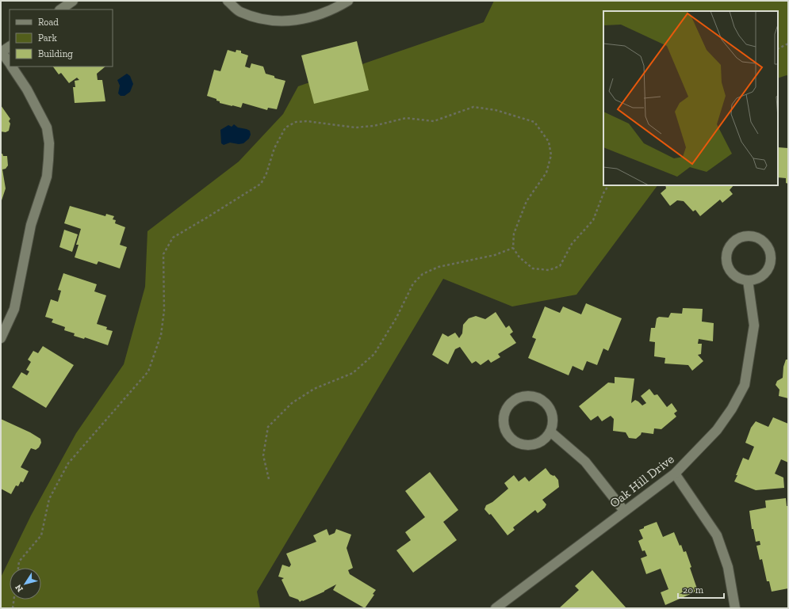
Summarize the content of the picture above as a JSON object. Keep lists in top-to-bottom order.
{
  "streets": {
    "street": ["Oak Hill Drive"]
  },
  "legend": ["Road", "Park", "Building"],
  "scale_bar": "20 m",
  "north": "bottom left"
}
